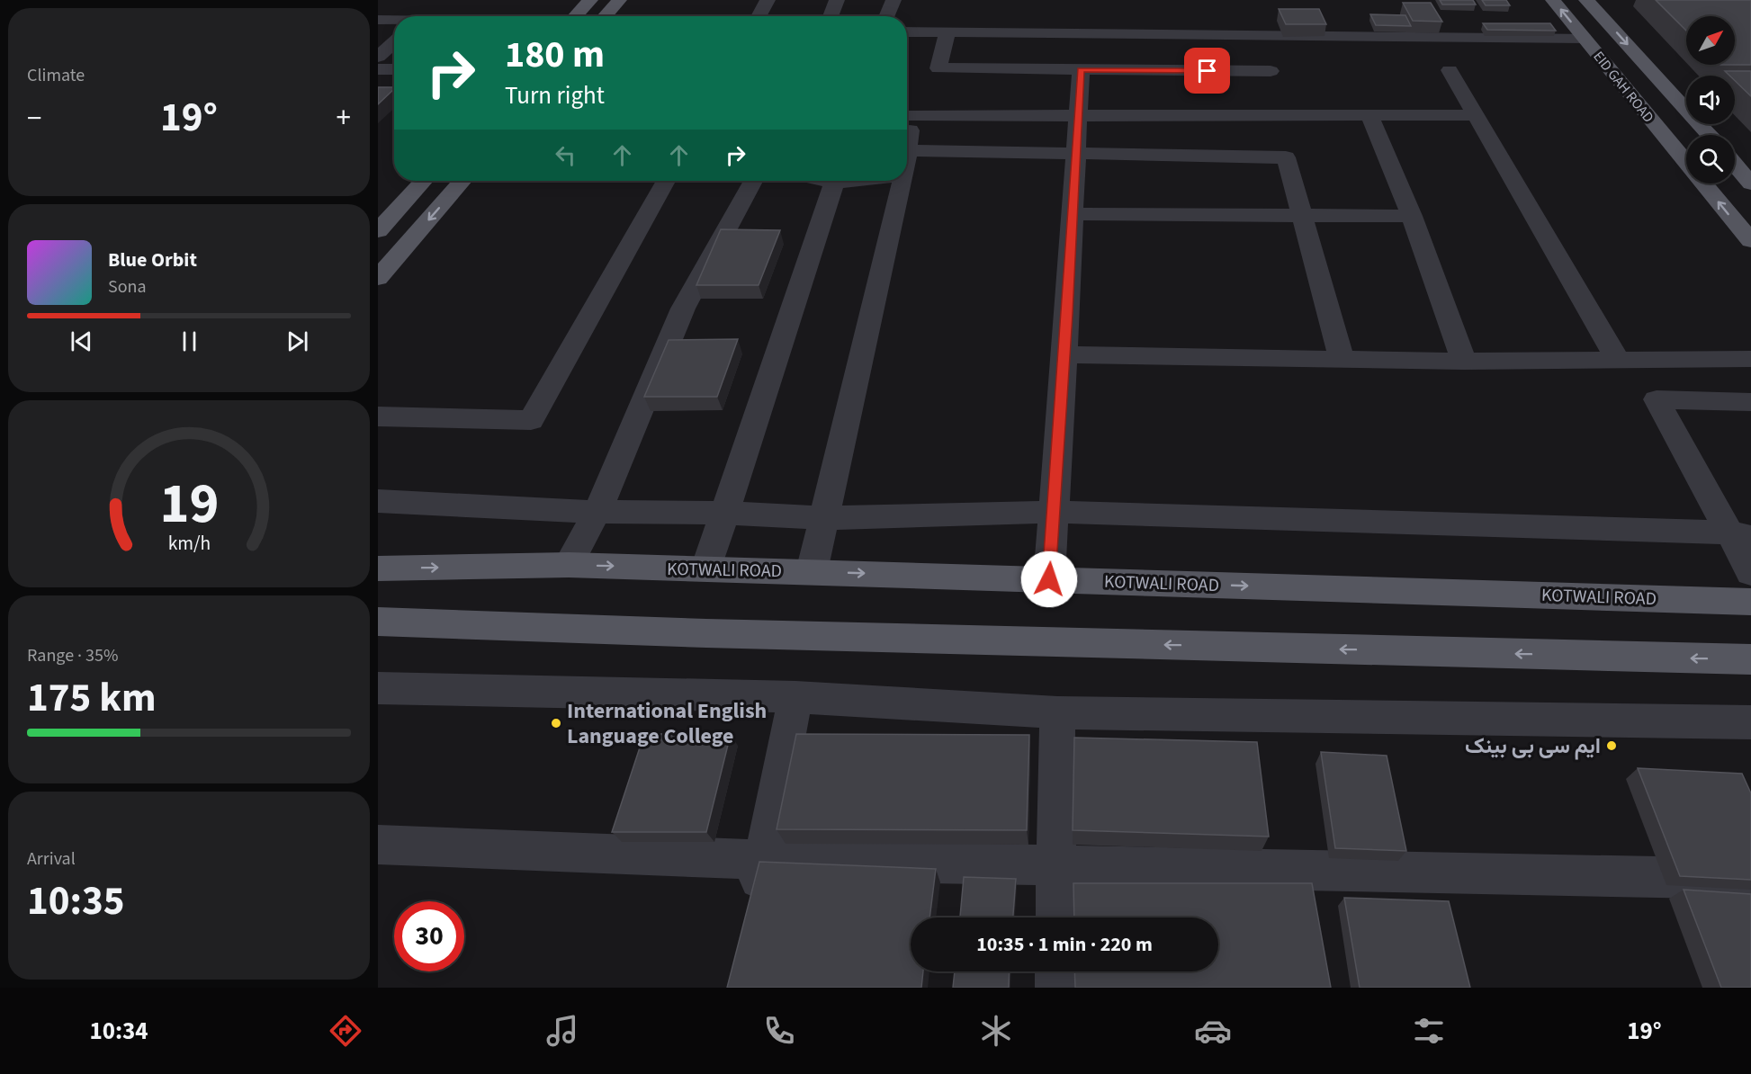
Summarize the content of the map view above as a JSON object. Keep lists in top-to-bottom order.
{
  "streets": {
    "main road": ["EID GAH ROAD", "KOTWALI ROAD"]
  },
  "places": ["International English Language College", "ایم سی بی بینک"],
  "north": "top right",
  "page": {
    "tile": [
      "Climate",
      ["Range · 35%", "175 km"],
      ["Arrival", "10:35"]
    ],
    "turn": ["180 m", "Turn right"],
    "heat": ["−", "19°", "+"],
    "song": ["Blue Orbit", "Sona"],
    "limit": "30",
    "trip": "10:35 · 1 min · 220 m",
    "tabs": ["10:34", "19°"],
    "gauge": ["19", "km/h"]
  }
}
